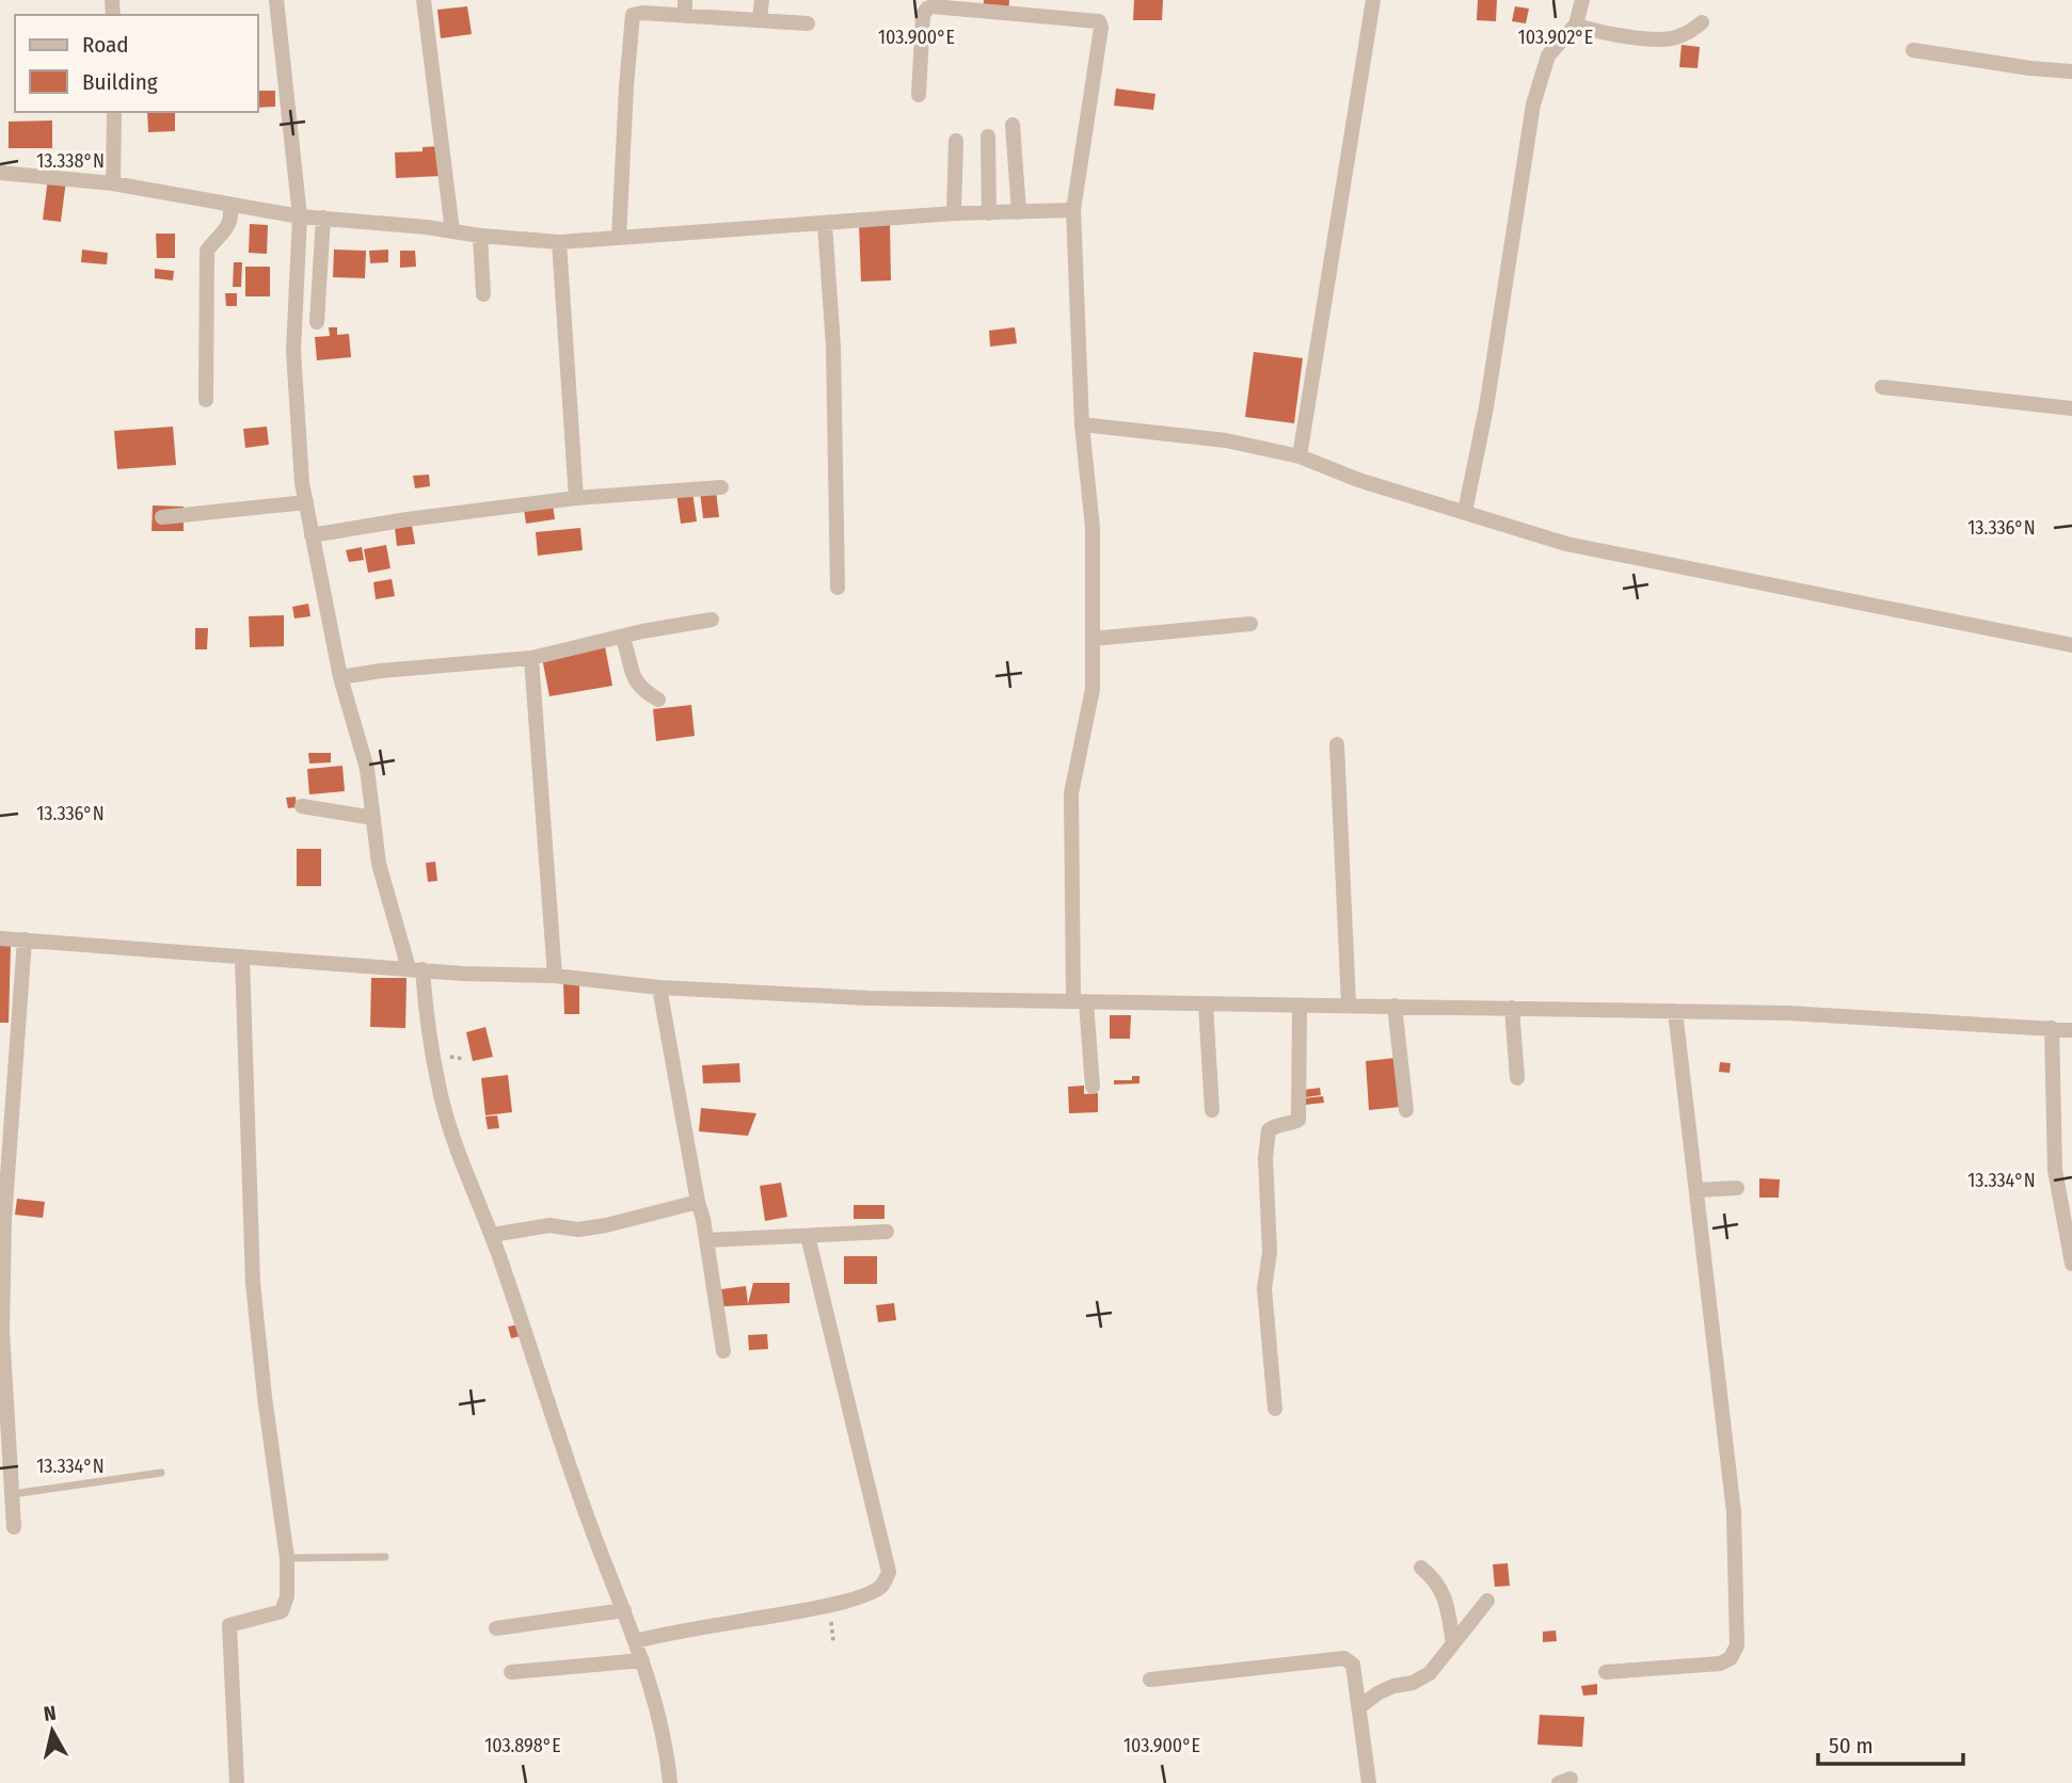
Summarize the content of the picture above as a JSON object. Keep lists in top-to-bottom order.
{
  "legend": ["Road", "Building"],
  "scale_bar": "50 m",
  "north": "top",
  "coordinates": [
    "103.900°E",
    "103.902°E",
    "13.338°N",
    "13.336°N",
    "13.334°N",
    "103.898°E"
  ]
}
